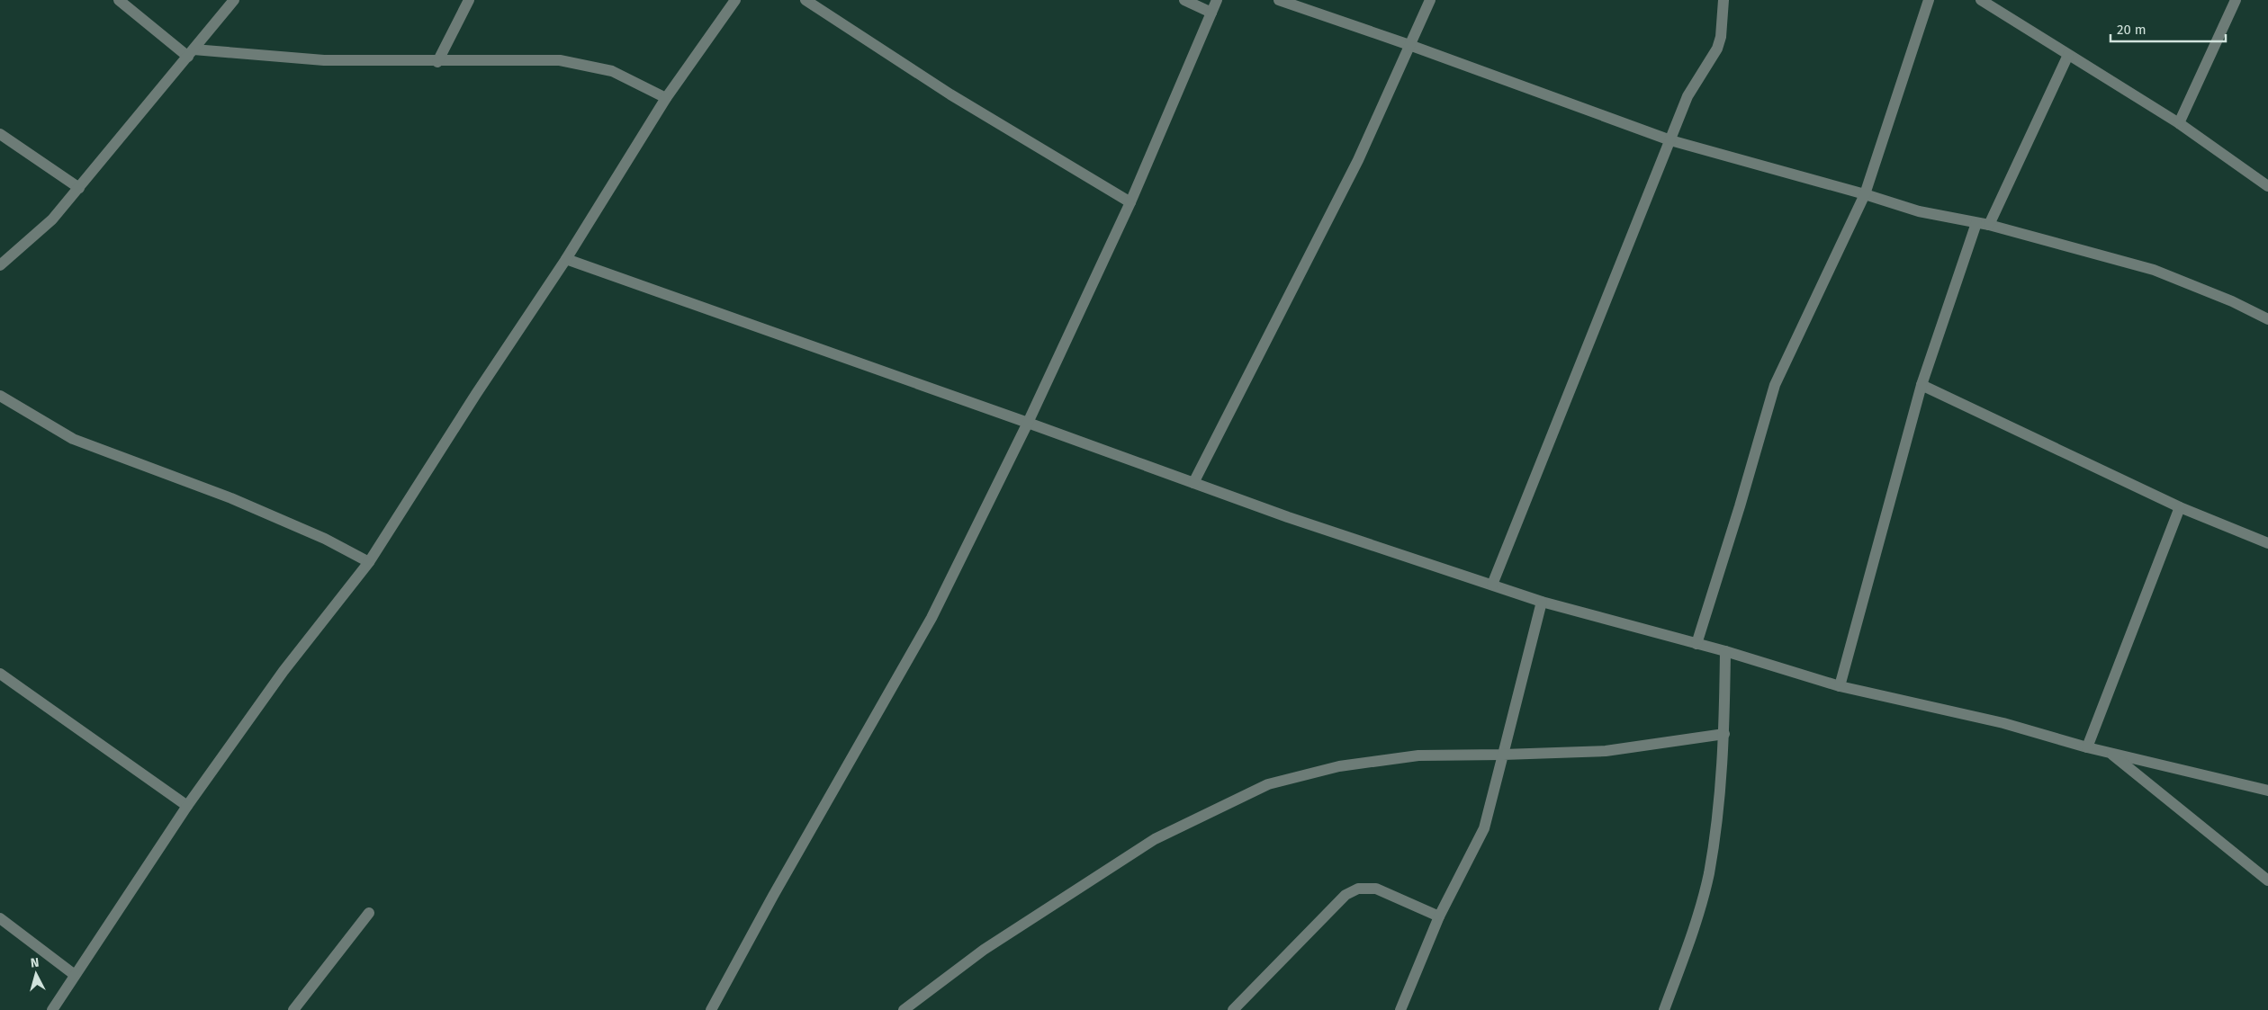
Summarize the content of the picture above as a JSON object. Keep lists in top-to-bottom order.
{
  "scale_bar": "20 m",
  "north": "top"
}
